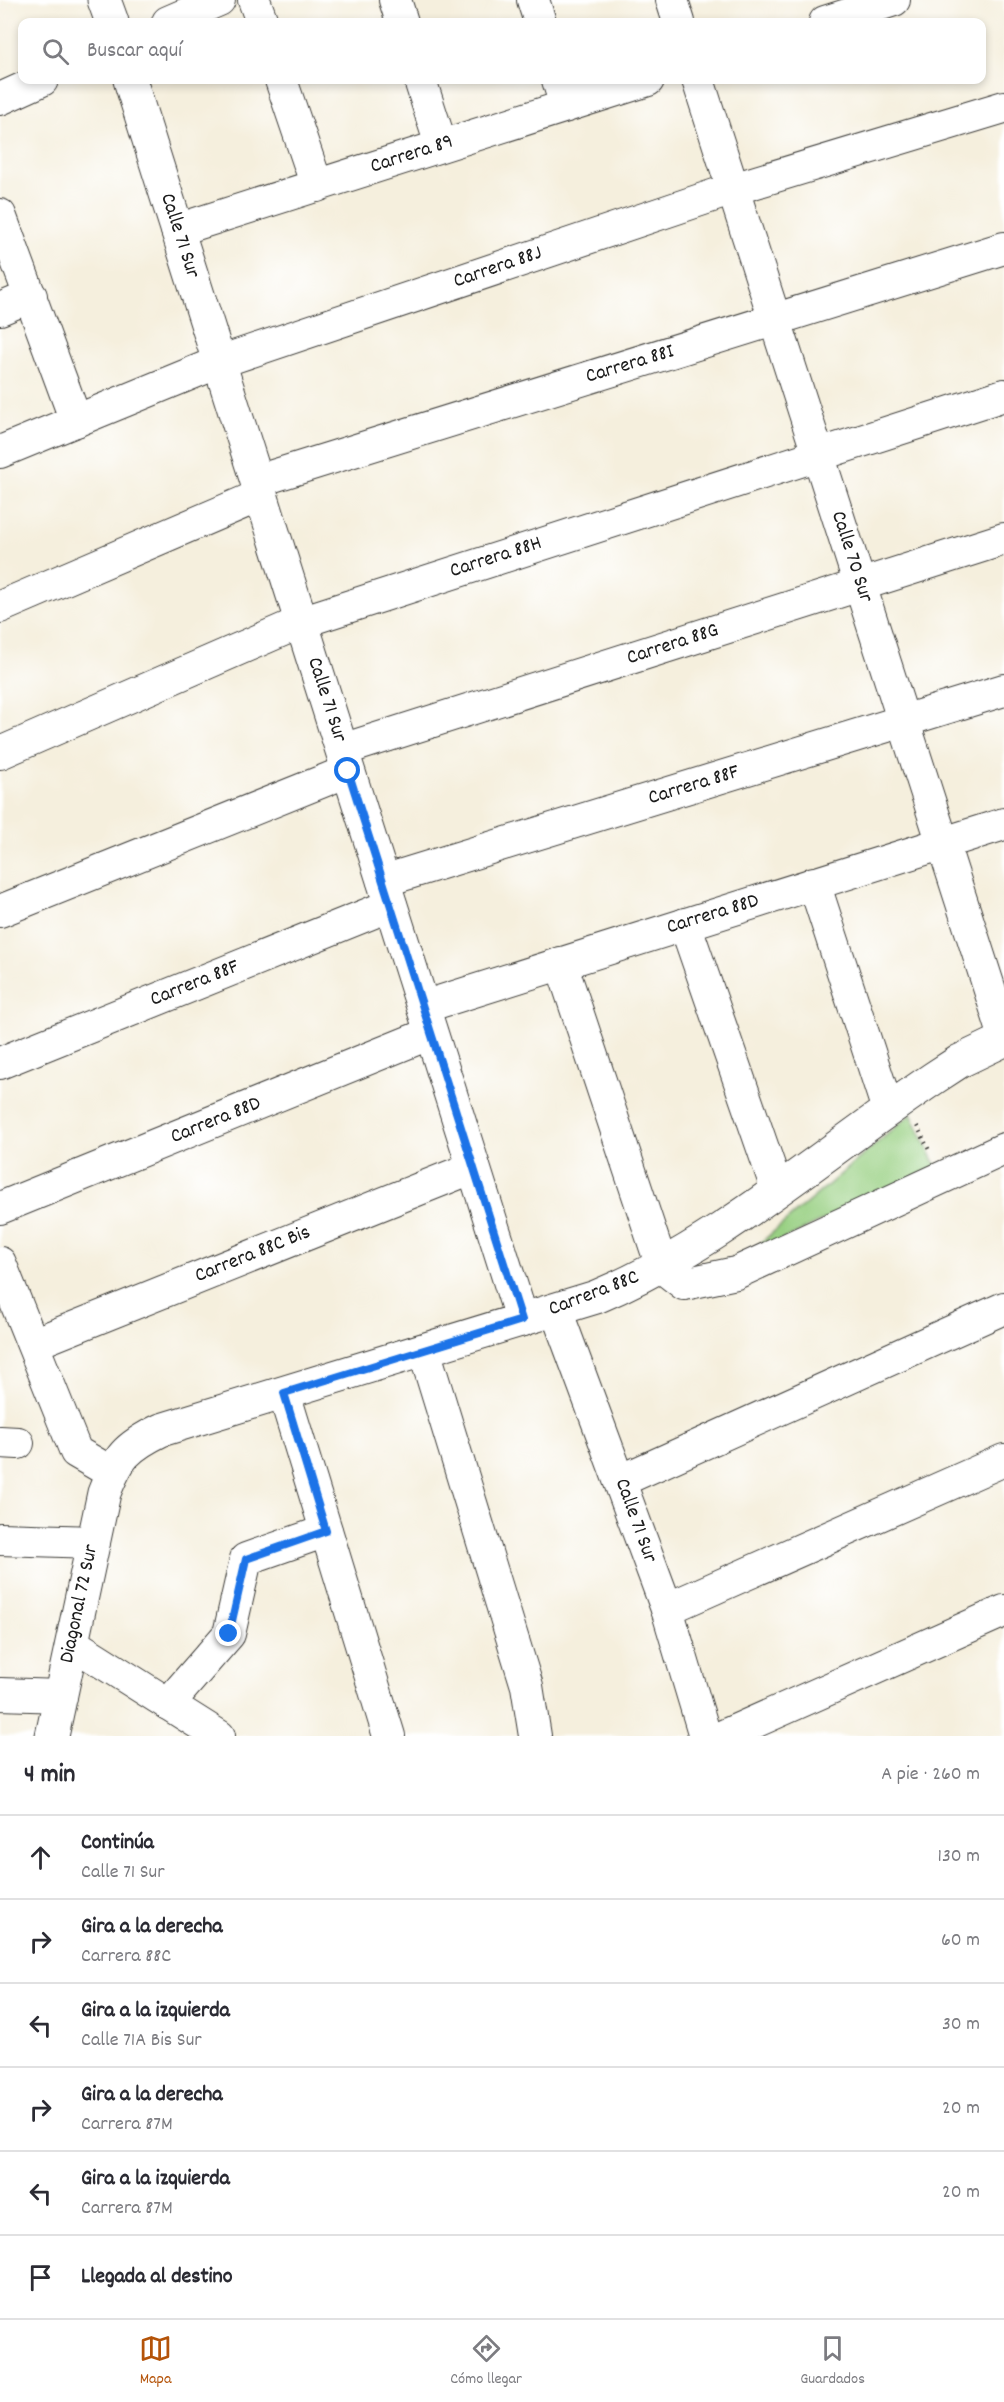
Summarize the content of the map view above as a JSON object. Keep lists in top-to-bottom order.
{
  "streets": {
    "street": [
      "Carrera 89",
      "Calle 71 Sur",
      "Carrera 88J",
      "Carrera 88I",
      "Calle 70 Sur",
      "Carrera 88H",
      "Carrera 88G",
      "Carrera 88F",
      "Carrera 88D",
      "Carrera 88C Bis",
      "Carrera 88C",
      "Diagonal 72 Sur"
    ]
  },
  "crossings": [
    ["Carrera 89", "Calle 71 Sur"],
    ["Calle 71 Sur", "Carrera 88J"],
    ["Calle 71 Sur", "Carrera 88I"],
    ["Calle 71 Sur", "Carrera 88H"],
    ["Calle 71 Sur", "Carrera 88G"],
    ["Calle 71 Sur", "Carrera 88F"],
    ["Calle 71 Sur", "Carrera 88D"],
    ["Calle 71 Sur", "Carrera 88C Bis"],
    ["Calle 71 Sur", "Carrera 88C"],
    ["Carrera 88J", "Calle 70 Sur"],
    ["Carrera 88I", "Calle 70 Sur"],
    ["Calle 70 Sur", "Carrera 88H"],
    ["Calle 70 Sur", "Carrera 88G"],
    ["Calle 70 Sur", "Carrera 88F"],
    ["Calle 70 Sur", "Carrera 88D"],
    ["Carrera 88C", "Diagonal 72 Sur"]
  ],
  "page": {
    "search": "Buscar aquí",
    "heading": ["4 min", "A pie · 260 m"],
    "list": [
      ["Continúa", "Calle 71 Sur", "130 m"],
      ["Gira a la derecha", "Carrera 88C", "60 m"],
      ["Gira a la izquierda", "Calle 71A Bis Sur", "30 m"],
      ["Gira a la derecha", "Carrera 87M", "20 m"],
      ["Gira a la izquierda", "Carrera 87M", "20 m"],
      "Llegada al destino"
    ],
    "nav": ["Mapa", "Cómo llegar", "Guardados"]
  }
}
